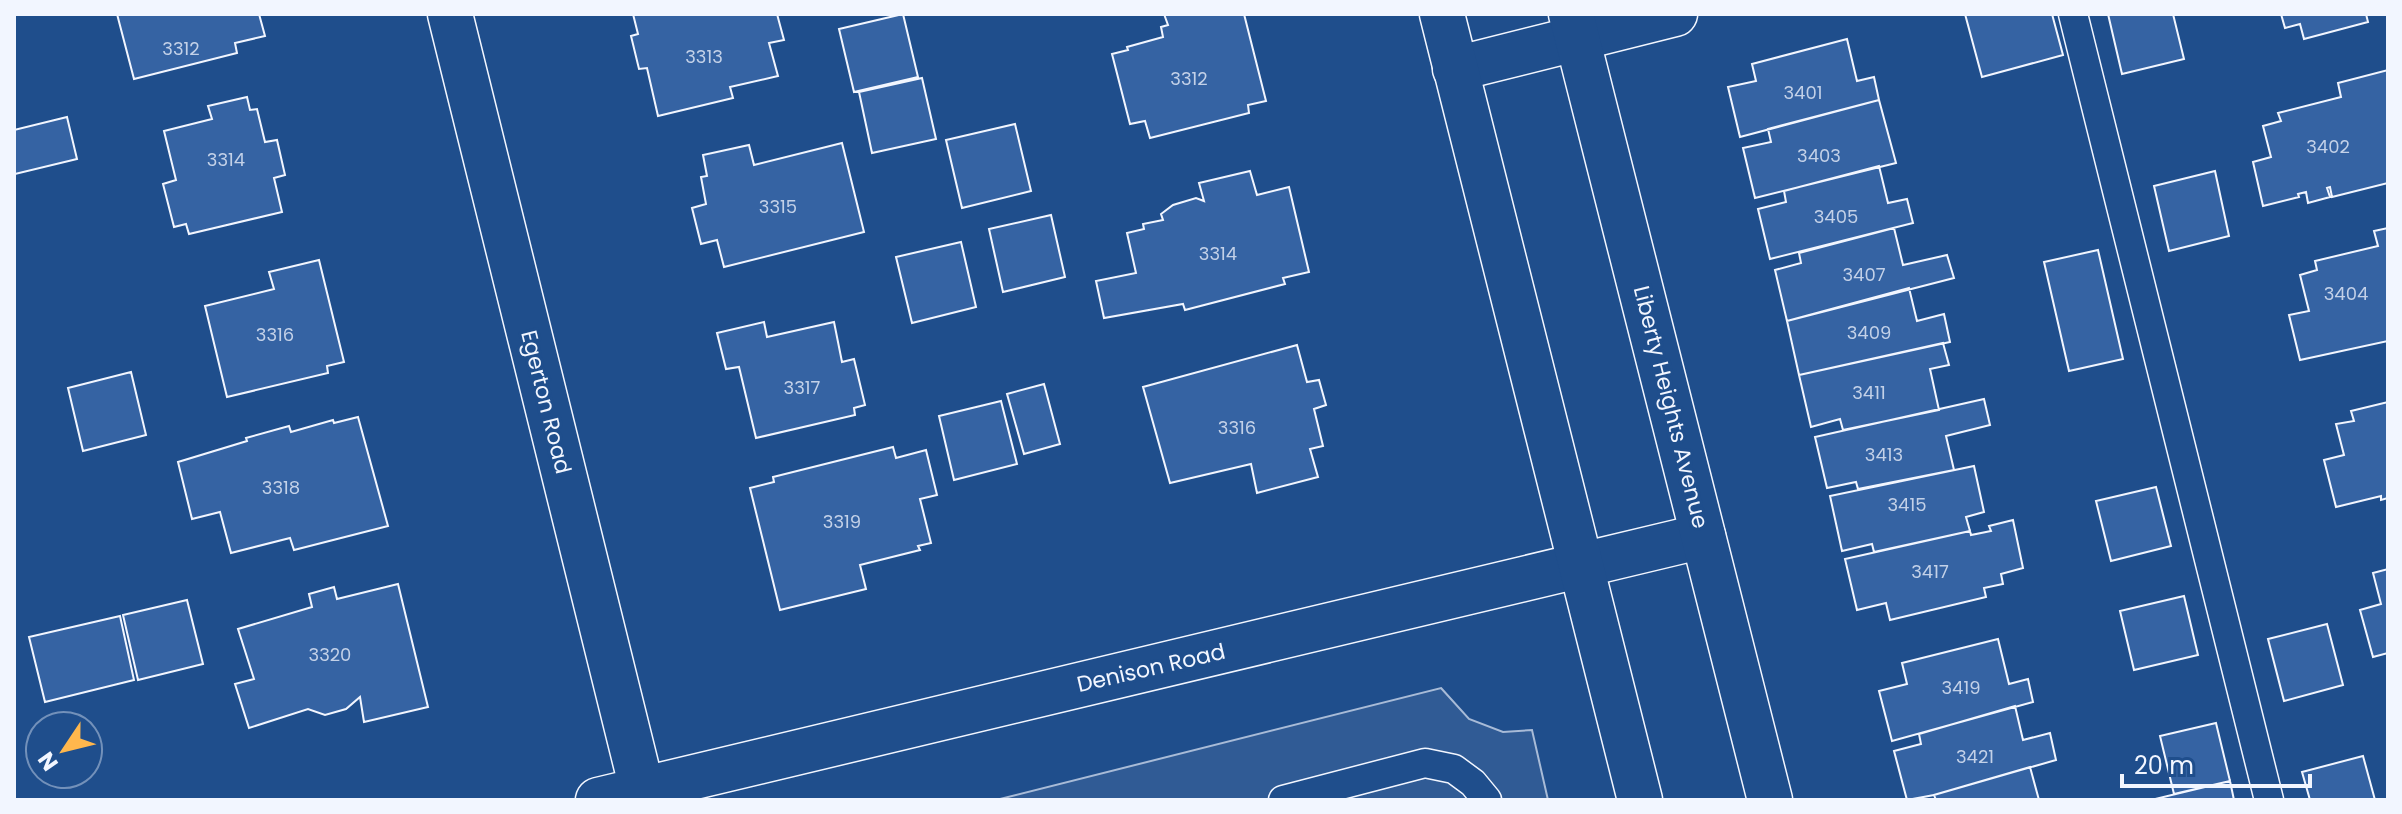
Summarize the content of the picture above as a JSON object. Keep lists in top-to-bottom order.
{
  "streets": {
    "street": ["Egerton Road", "Liberty Heights Avenue", "Denison Road"]
  },
  "crossings": [
    ["Egerton Road", "Denison Road"],
    ["Liberty Heights Avenue", "Denison Road"]
  ],
  "house_numbers": [
    "3312",
    "3313",
    "3312",
    "3401",
    "3402",
    "3403",
    "3314",
    "3315",
    "3405",
    "3314",
    "3407",
    "3404",
    "3409",
    "3316",
    "3317",
    "3411",
    "3316",
    "3413",
    "3318",
    "3415",
    "3319",
    "3417",
    "3320",
    "3419",
    "3421"
  ],
  "scale_bar": "20 m",
  "north": "bottom left"
}
